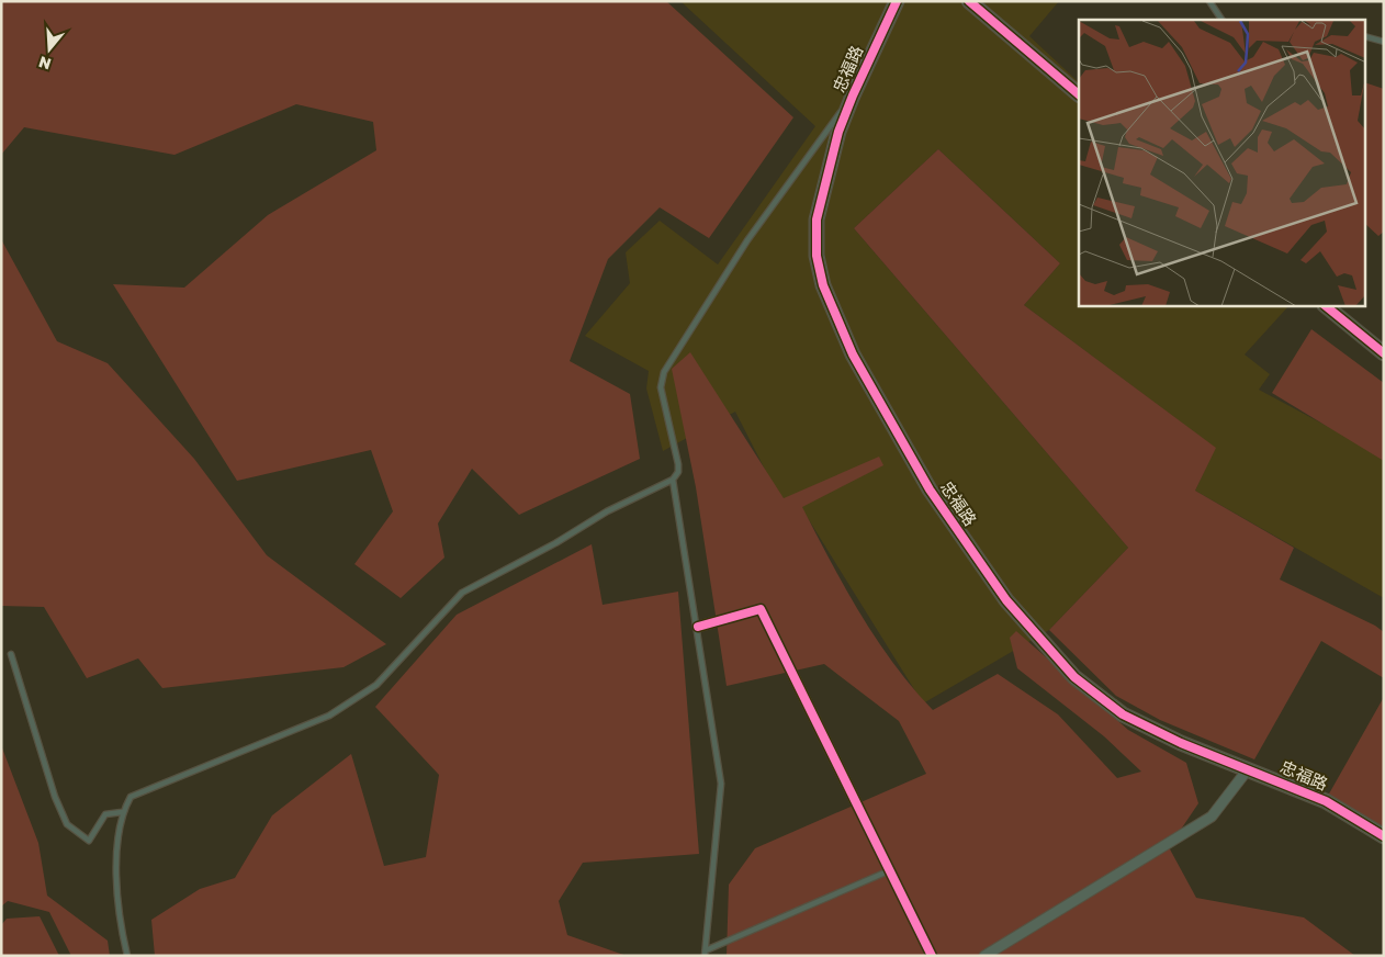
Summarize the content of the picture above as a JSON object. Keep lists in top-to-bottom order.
{
  "streets": {
    "street": ["忠福路"]
  },
  "north": "bottom"
}
